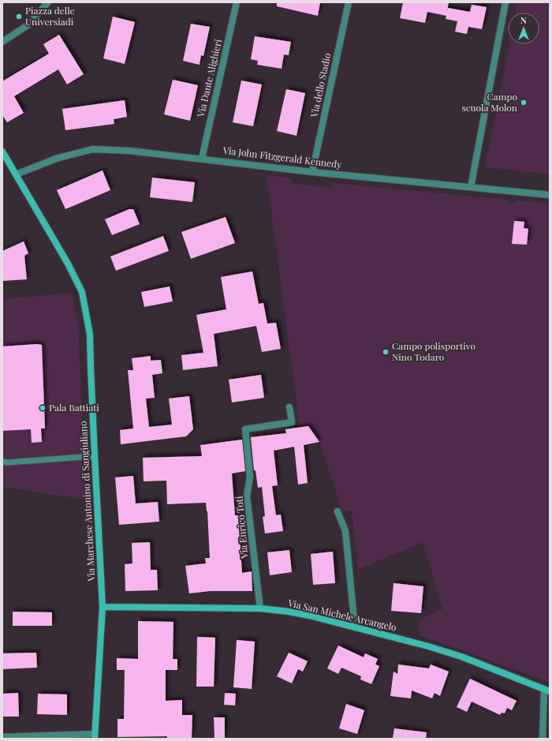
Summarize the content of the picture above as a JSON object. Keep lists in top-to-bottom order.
{
  "streets": {
    "main road": ["Via Marchese Antonino di Sangiuliano", "Via San Michele Arcangelo"],
    "street": [
      "Via Dante Alighieri",
      "Via dello Stadio",
      "Via John Fitzgerald Kennedy",
      "Via Enrico Toti"
    ]
  },
  "crossings": [
    ["Via Dante Alighieri", "Via John Fitzgerald Kennedy"],
    ["Via dello Stadio", "Via John Fitzgerald Kennedy"],
    ["Via John Fitzgerald Kennedy", "Via Marchese Antonino di Sangiuliano"],
    ["Via Marchese Antonino di Sangiuliano", "Via San Michele Arcangelo"],
    ["Via Enrico Toti", "Via San Michele Arcangelo"]
  ],
  "places": [
    "Piazza delle Universiadi",
    "Campo scuola Molon",
    "Campo polisportivo Nino Todaro",
    "Pala Battiati"
  ],
  "north": "top"
}
